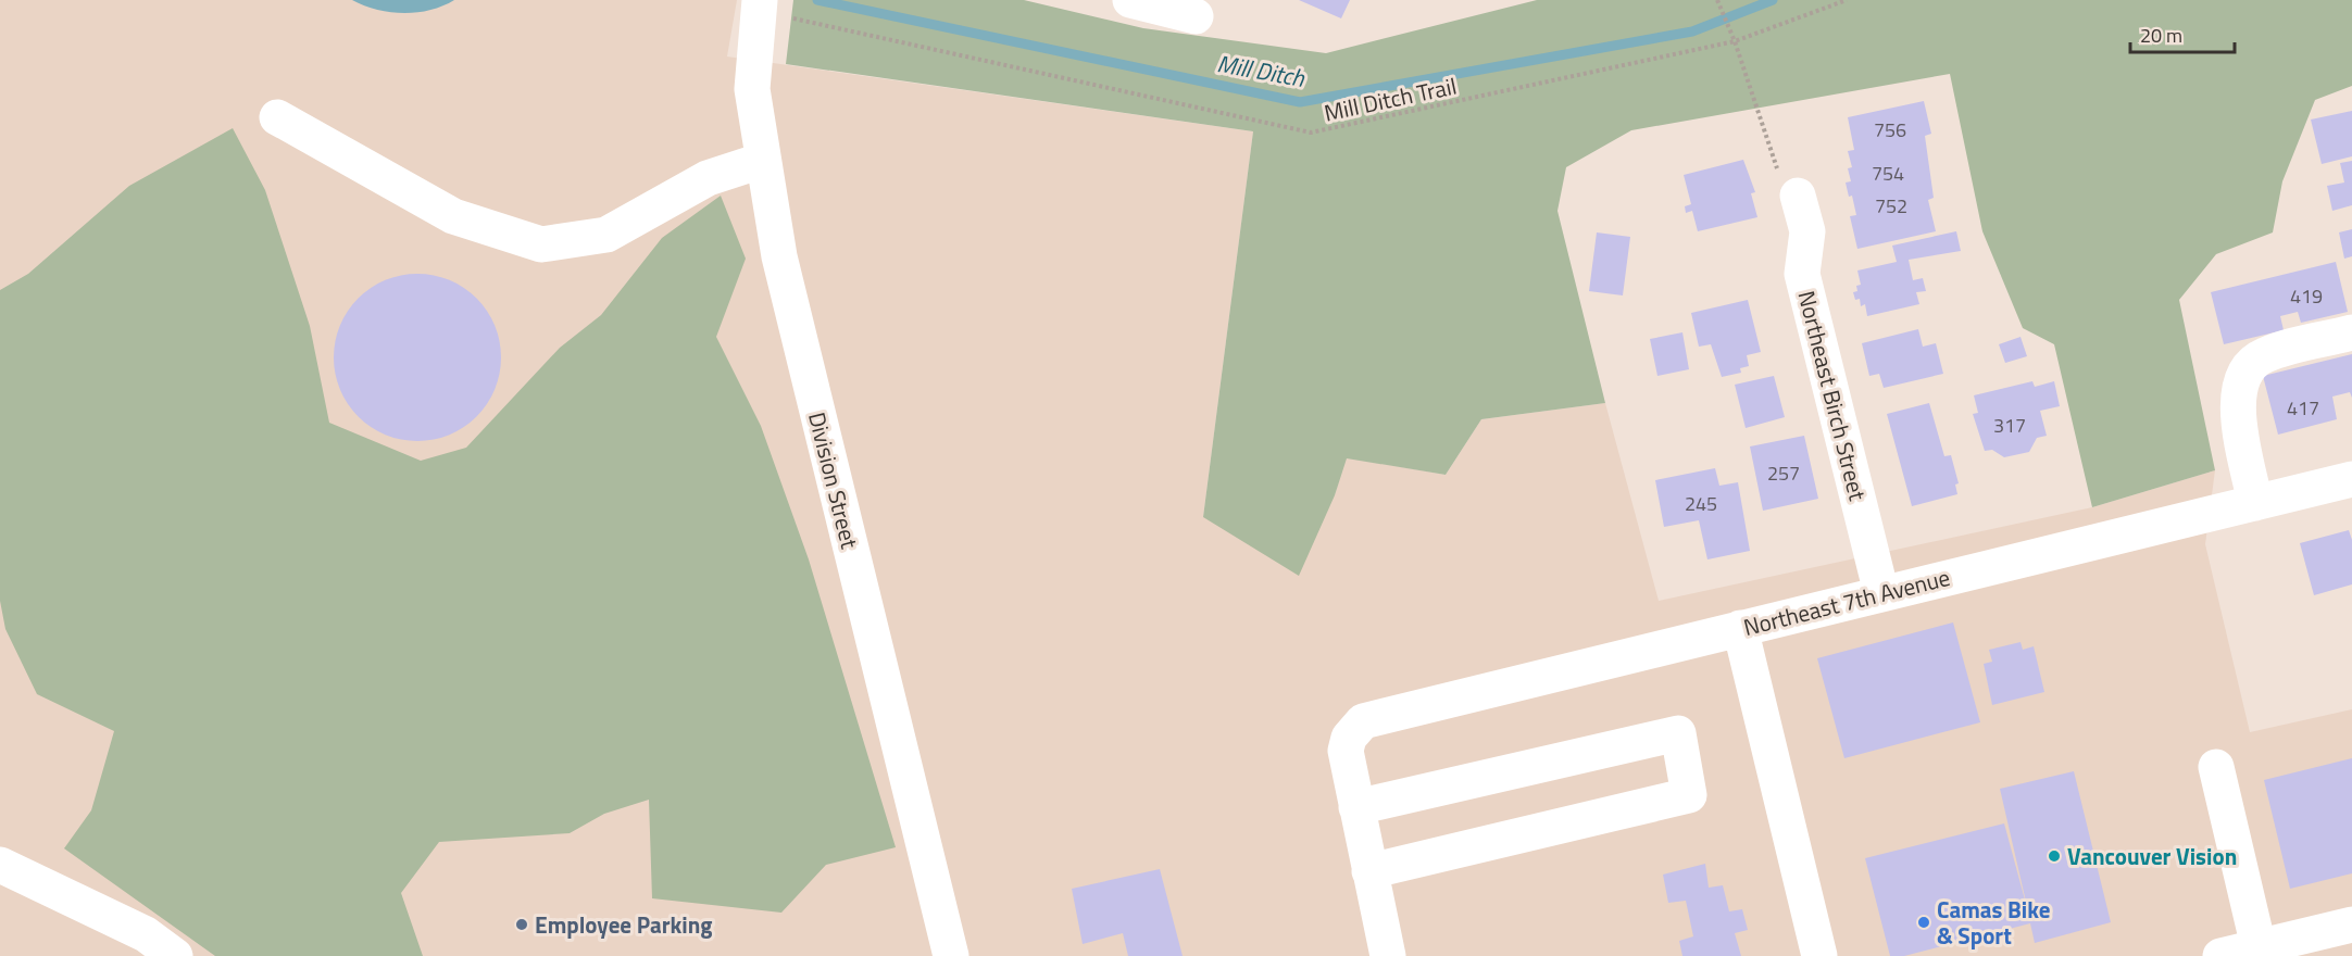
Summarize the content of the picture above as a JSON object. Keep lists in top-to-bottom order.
{
  "streets": {
    "street": ["Northeast Birch Street", "Division Street", "Northeast 7th Avenue"],
    "path": ["Mill Ditch Trail"]
  },
  "crossings": [
    ["Mill Ditch Trail", "Division Street"],
    ["Northeast Birch Street", "Northeast 7th Avenue"]
  ],
  "water": ["Mill Ditch"],
  "places": ["Vancouver Vision", "Camas Bike & Sport", "Employee Parking"],
  "house_numbers": [
    "756",
    "754",
    "752",
    "419",
    "417",
    "317",
    "257",
    "245"
  ],
  "scale_bar": "20 m"
}
